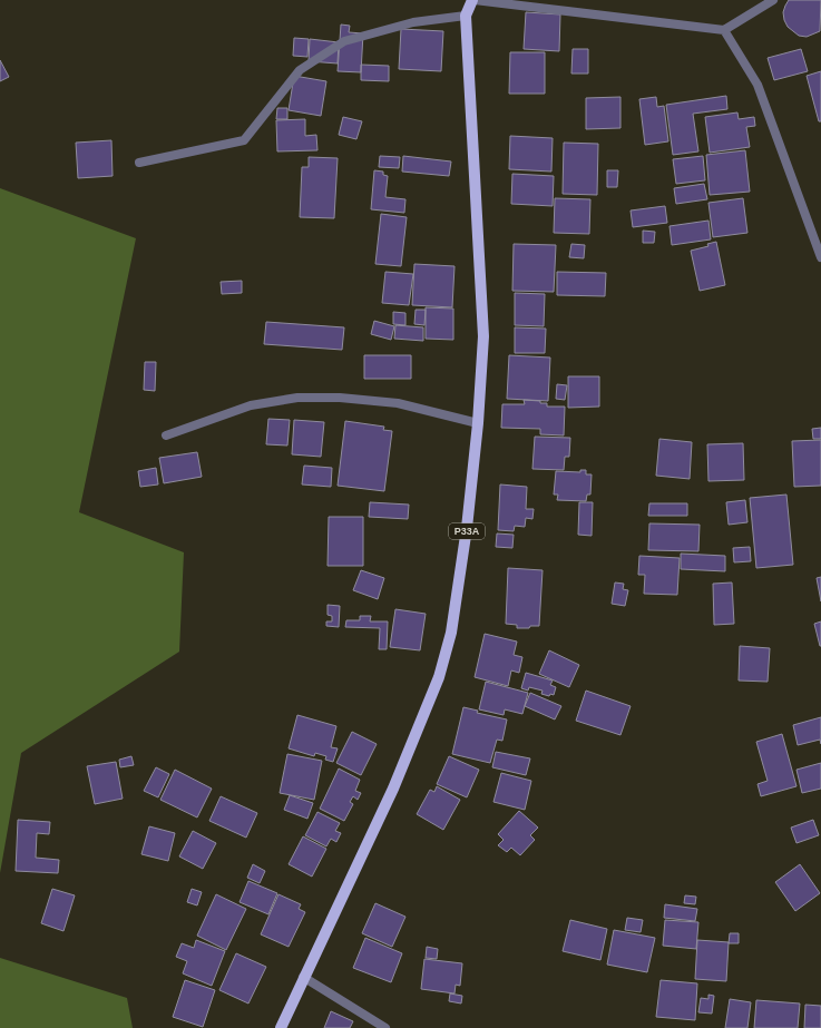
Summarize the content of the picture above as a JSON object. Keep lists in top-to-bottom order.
{
  "streets": {
    "main road": ["P33A"]
  }
}
